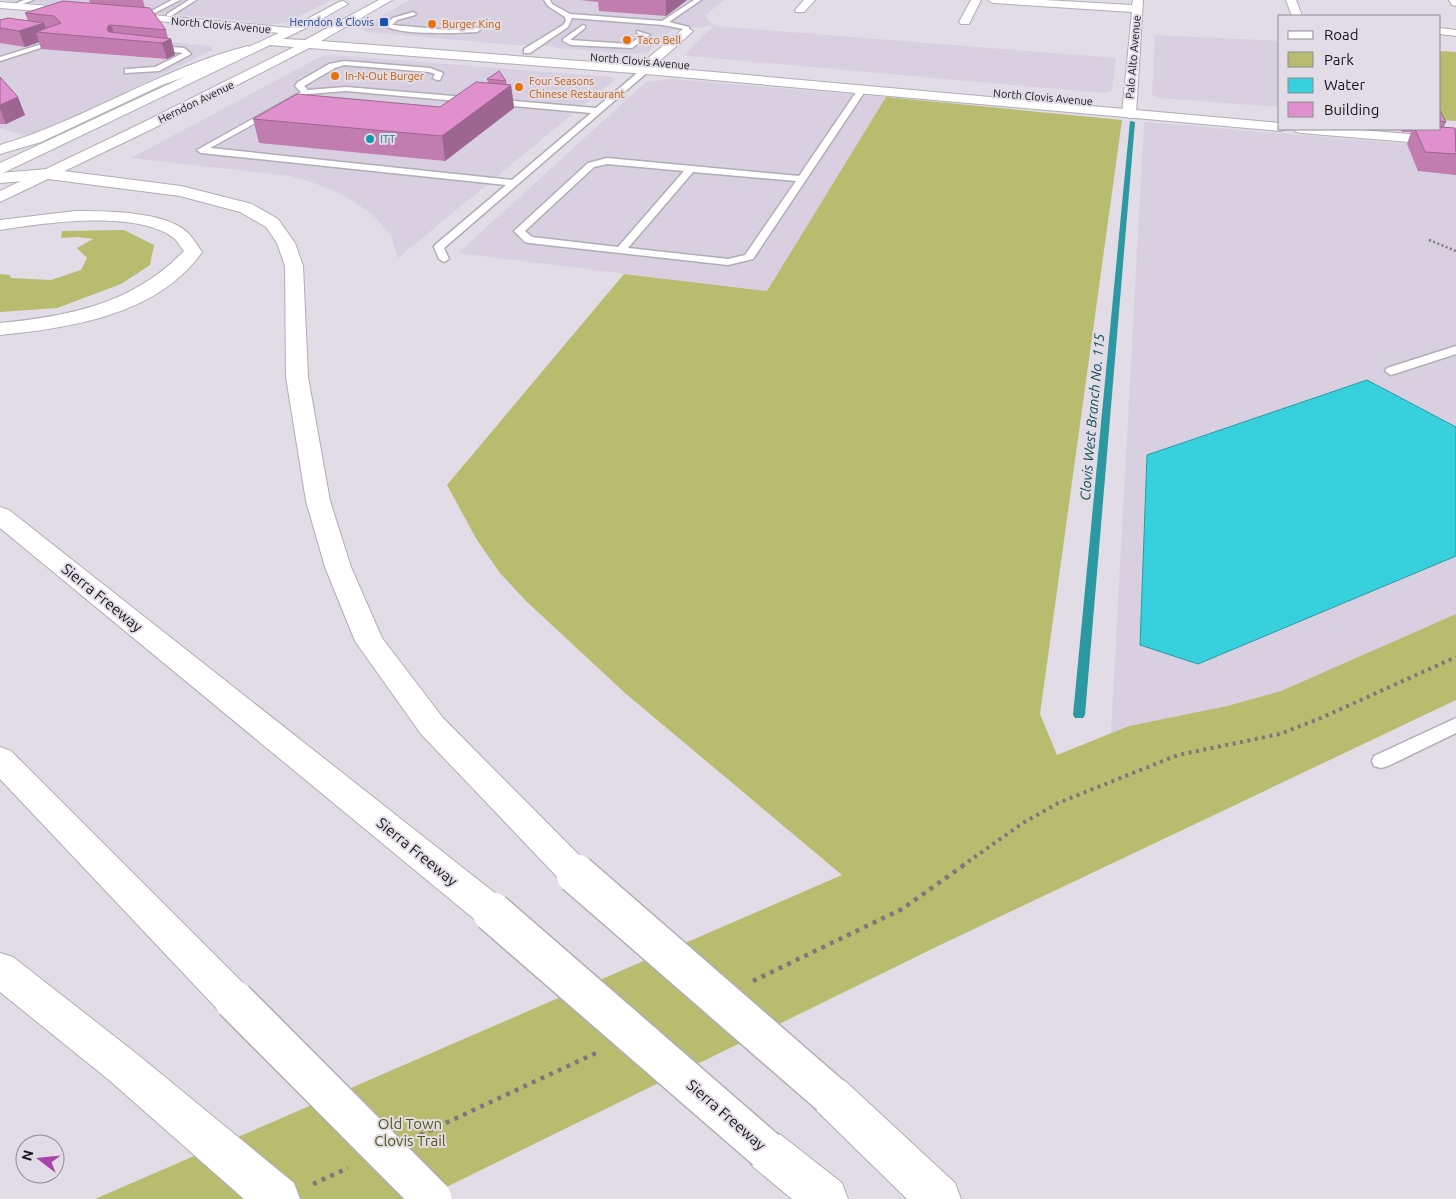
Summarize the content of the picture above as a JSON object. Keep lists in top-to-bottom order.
{
  "streets": {
    "main road": [
      "North Clovis Avenue",
      "Palo Alto Avenue",
      "Herndon Avenue",
      "Sierra Freeway"
    ]
  },
  "crossings": [
    ["North Clovis Avenue", "Palo Alto Avenue"],
    ["North Clovis Avenue", "Herndon Avenue"]
  ],
  "water": ["Clovis West Branch No. 115"],
  "parks": ["Old Town Clovis Trail"],
  "places": {
    "transit": ["Herndon & Clovis"],
    "other": [
      "Burger King",
      "Taco Bell",
      "In-N-Out Burger",
      "Four Seasons Chinese Restaurant",
      "ITT"
    ]
  },
  "legend": [
    "Road",
    "Park",
    "Water",
    "Building"
  ],
  "north": "left"
}
